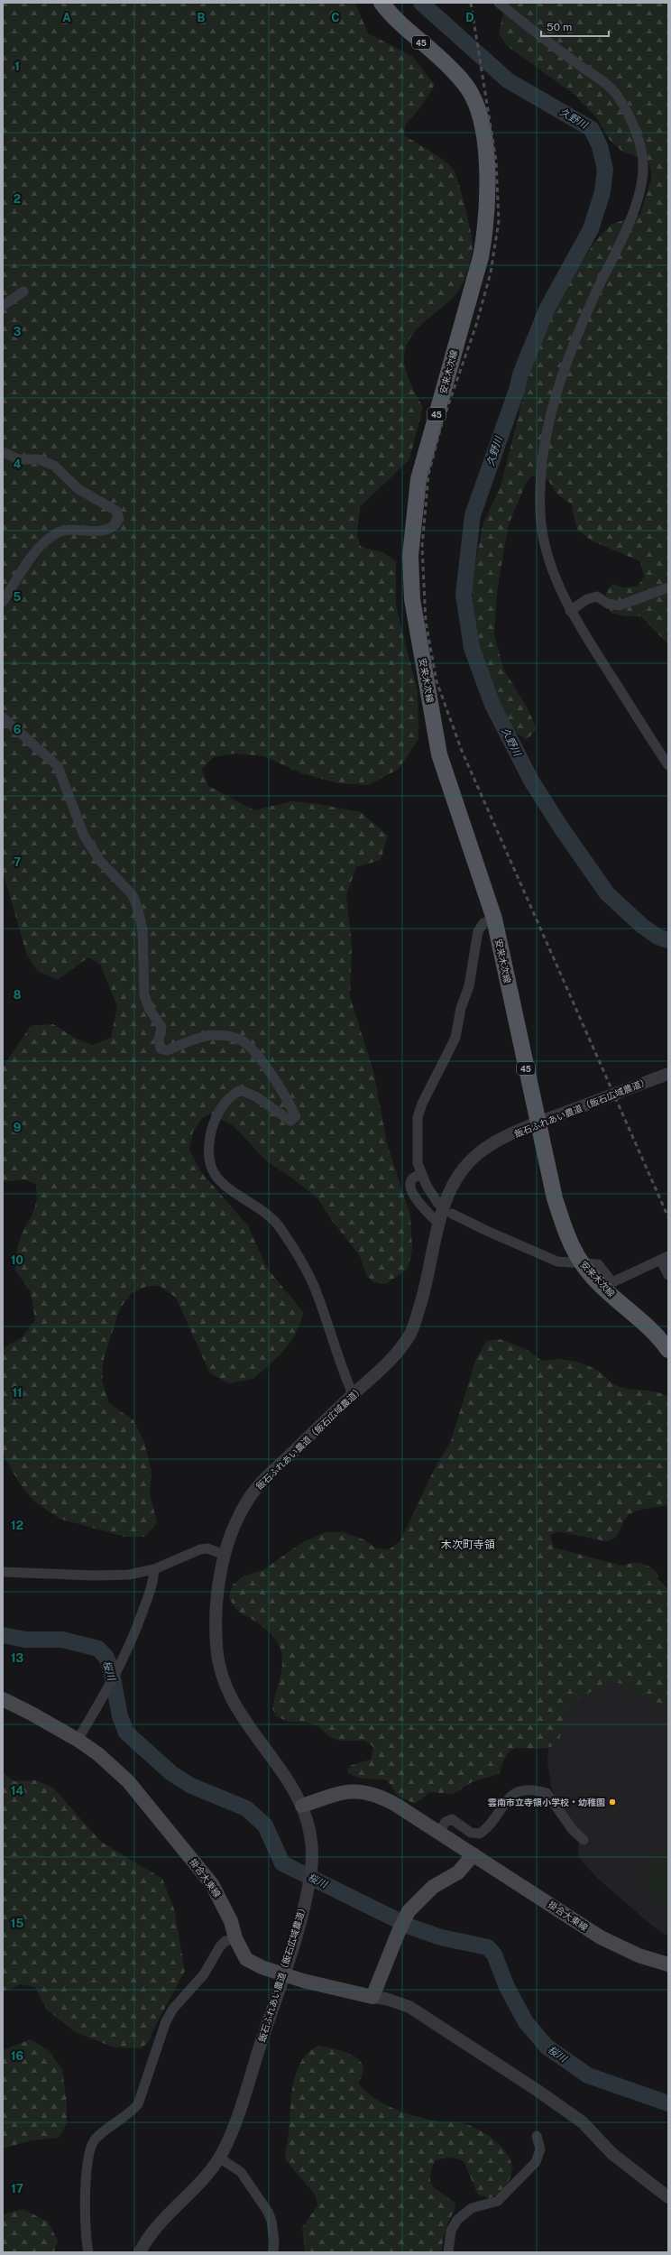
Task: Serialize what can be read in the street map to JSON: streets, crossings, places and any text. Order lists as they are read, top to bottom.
{
  "streets": {
    "main road": ["45", "安来木次線", "掛合大東線"],
    "street": ["飯石ふれあい農道（飯石広域農道）"]
  },
  "crossings": [
    ["安来木次線", "飯石ふれあい農道（飯石広域農道）"],
    ["飯石ふれあい農道（飯石広域農道）", "掛合大東線"]
  ],
  "districts": ["木次町寺領"],
  "water": ["久野川", "桜川"],
  "places": ["雲南市立寺領小学校・幼稚園"],
  "scale_bar": "50 m",
  "grid": {
    "columns": [
      "A",
      "B",
      "C",
      "D"
    ],
    "rows": [
      "1",
      "2",
      "3",
      "4",
      "5",
      "6",
      "7",
      "8",
      "9",
      "10",
      "11",
      "12",
      "13",
      "14",
      "15",
      "16",
      "17"
    ]
  }
}
